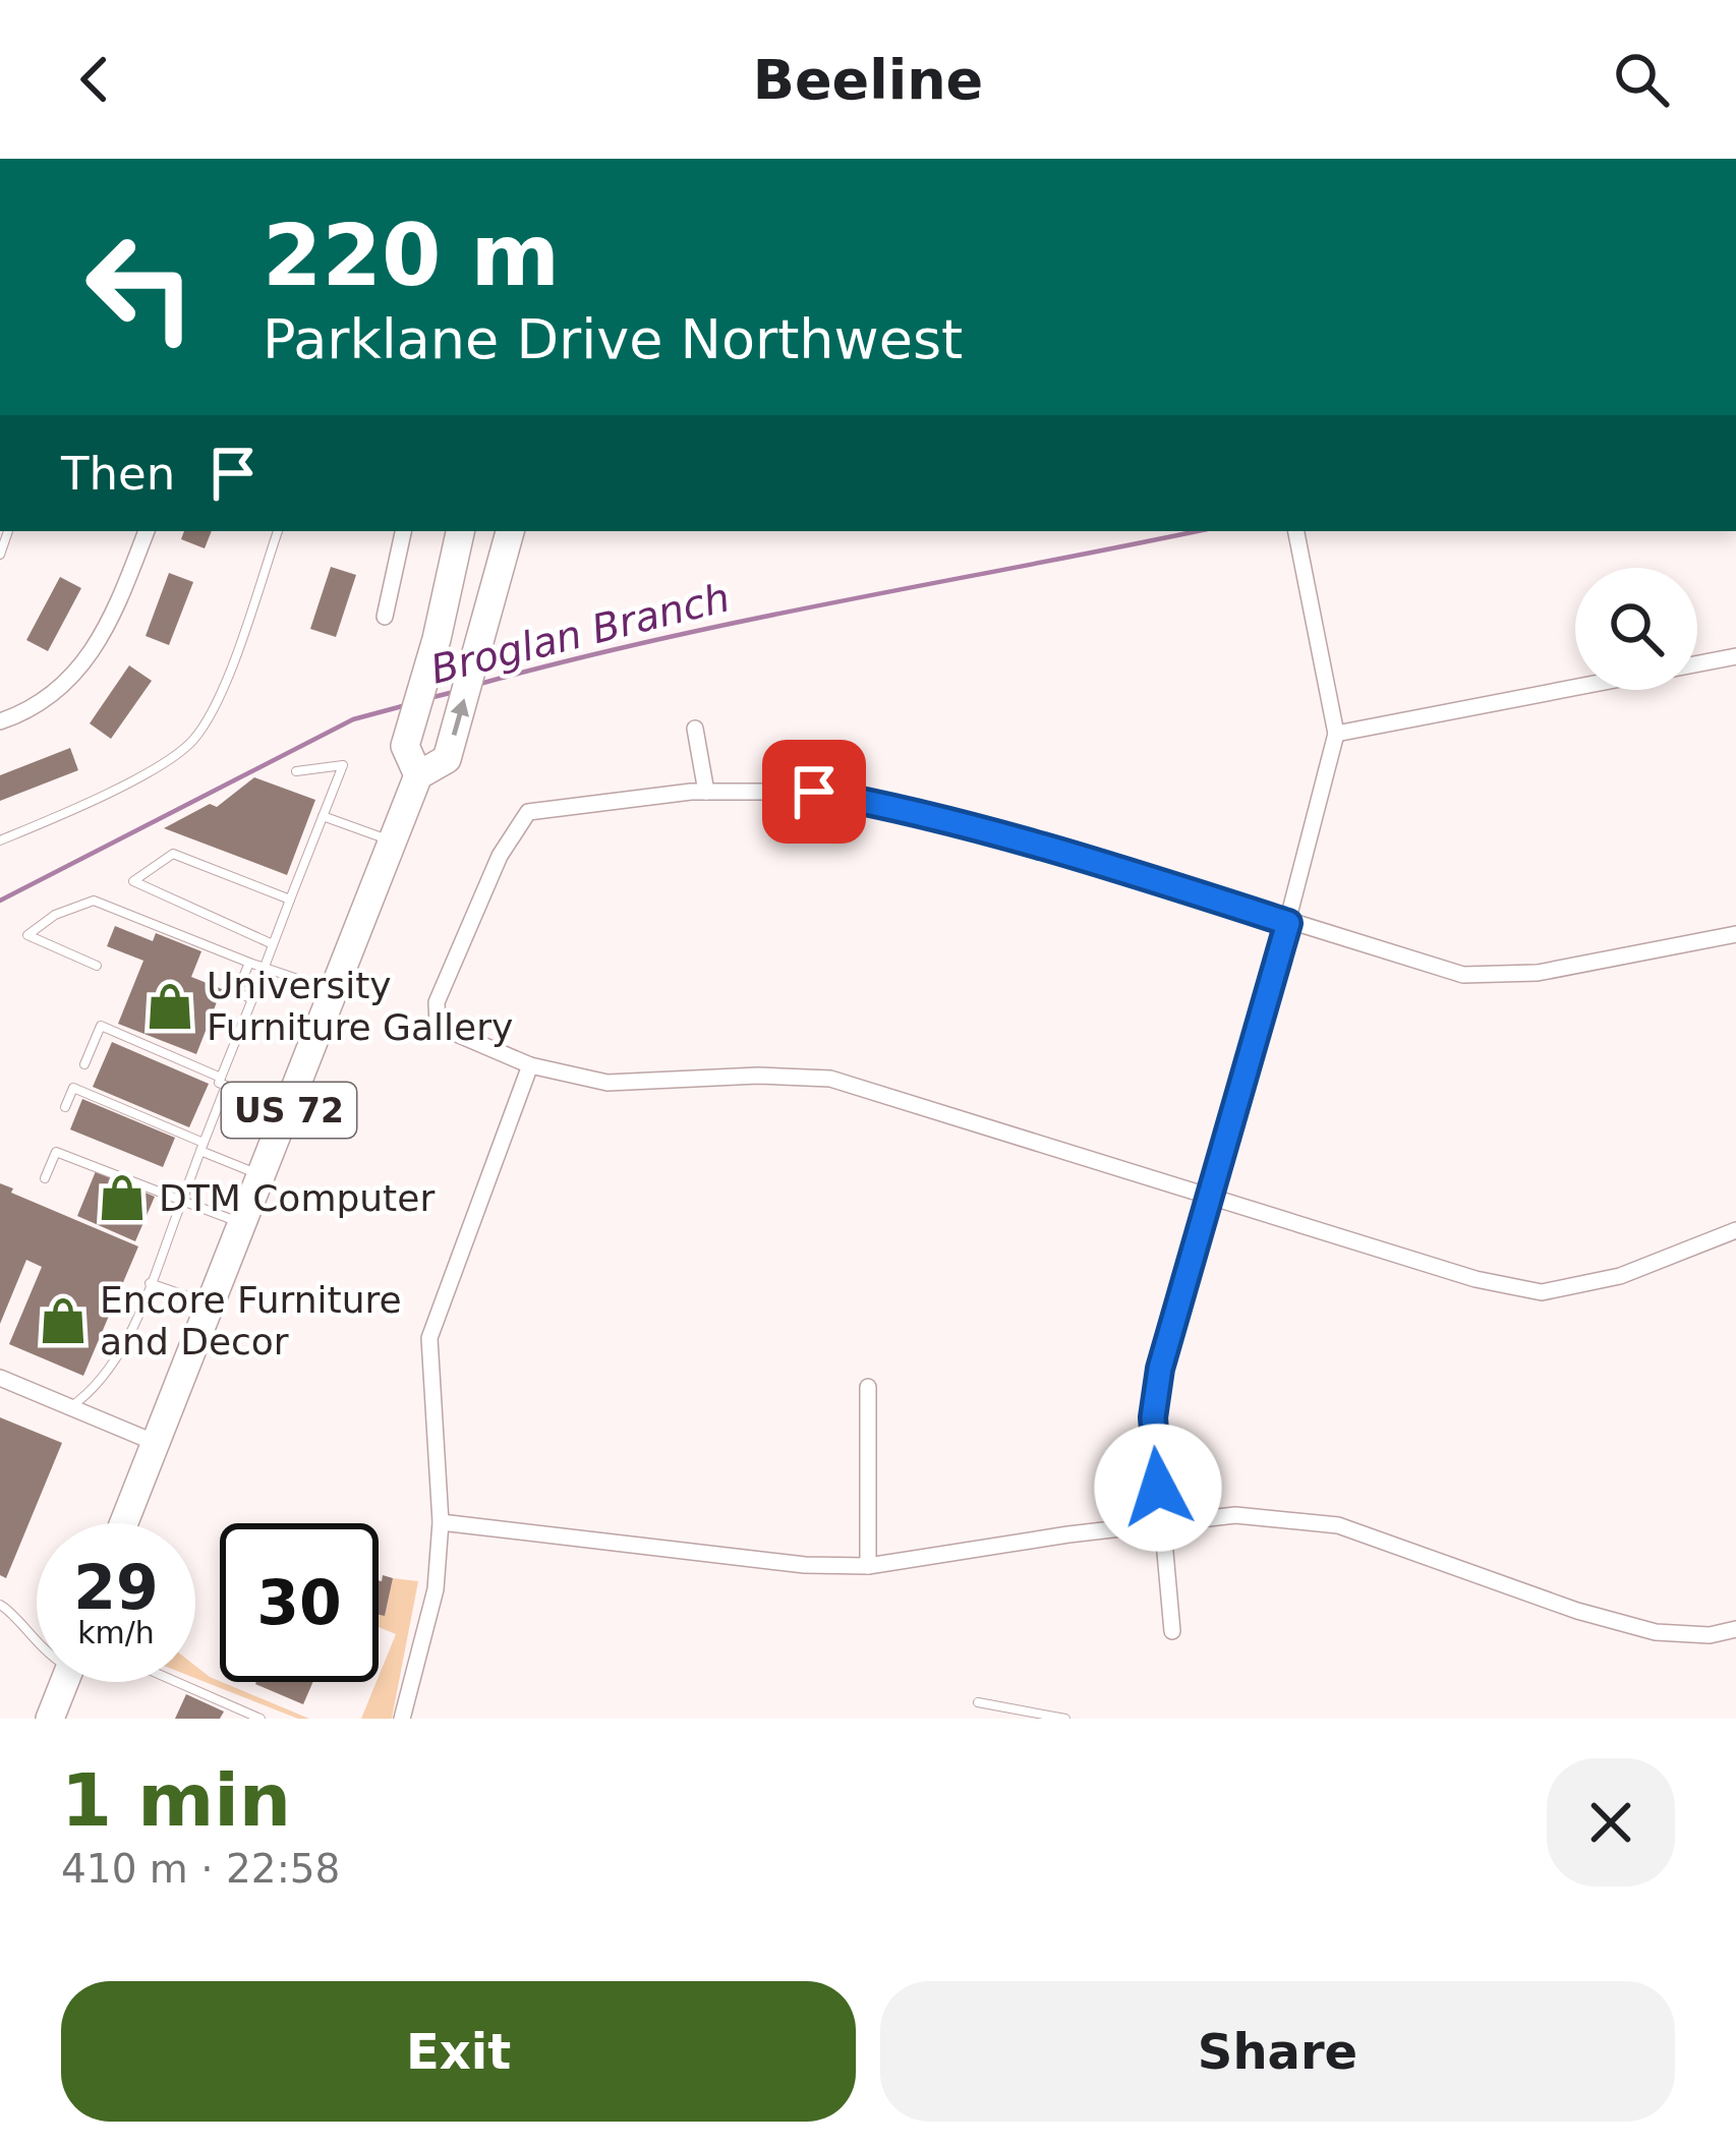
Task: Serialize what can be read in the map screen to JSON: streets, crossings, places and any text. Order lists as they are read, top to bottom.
{
  "streets": {
    "highway": ["US 72"]
  },
  "water": ["Broglan Branch"],
  "places": {
    "shop": ["University Furniture Gallery", "DTM Computer", "Encore Furniture and Decor"]
  },
  "page": {
    "header": "Beeline",
    "turn": ["220 m", "Parklane Drive Northwest"],
    "then": "Then",
    "speed": "29 km/h",
    "limit": "30",
    "heading": ["1 min", "410 m · 22:58"],
    "buttons": ["Exit", "Share"]
  }
}
